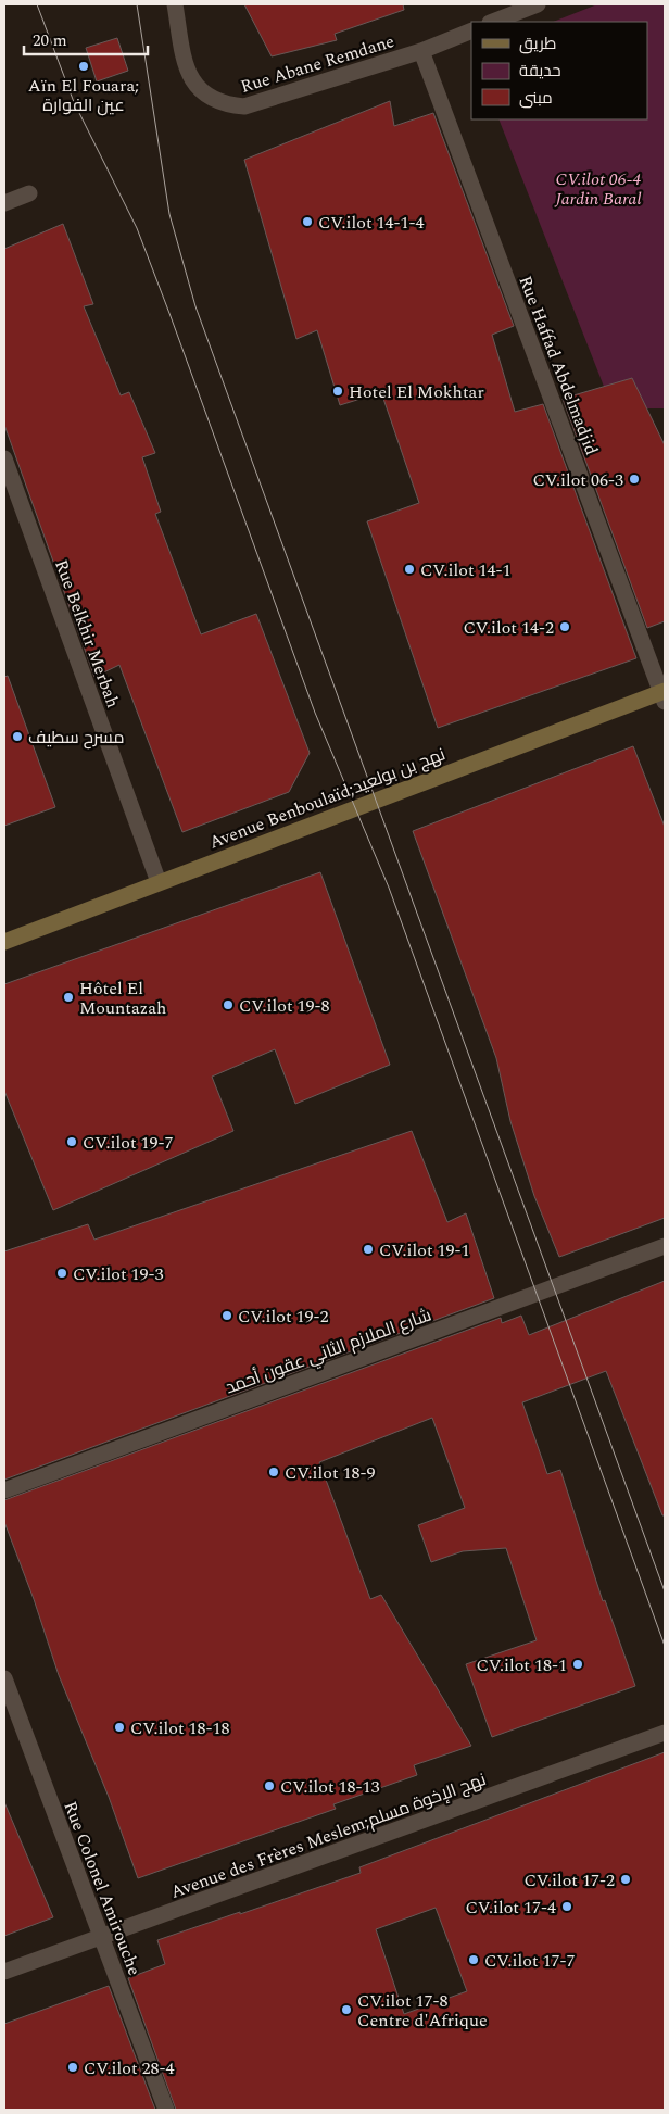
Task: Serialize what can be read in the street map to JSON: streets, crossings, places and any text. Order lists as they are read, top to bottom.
{
  "streets": {
    "street": [
      "Rue Abane Remdane",
      "Rue Haffad Abdelmadjid",
      "Rue Belkhir Merbah",
      "Avenue Benboulaïd;نهج بن بولعيد",
      "شارع الملازم الثاني عقون أحمد",
      "Avenue des Frères Meslem;نهج الإخوة مسلم",
      "Rue Colonel Amirouche"
    ]
  },
  "crossings": [
    ["Rue Abane Remdane", "Rue Haffad Abdelmadjid"],
    ["Rue Haffad Abdelmadjid", "Avenue Benboulaïd;نهج بن بولعيد"],
    ["Rue Belkhir Merbah", "Avenue Benboulaïd;نهج بن بولعيد"],
    ["Avenue des Frères Meslem;نهج الإخوة مسلم", "Rue Colonel Amirouche"]
  ],
  "parks": ["CV.ilot 06-4 Jardin Baral"],
  "places": [
    "Aïn El Fouara; عين الفوارة",
    "CV.ilot 14-1-4",
    "Hotel El Mokhtar",
    "CV.ilot 06-3",
    "CV.ilot 14-1",
    "CV.ilot 14-2",
    "مسرح سطيف",
    "Hôtel El Mountazah",
    "CV.ilot 19-8",
    "CV.ilot 19-7",
    "CV.ilot 19-1",
    "CV.ilot 19-3",
    "CV.ilot 19-2",
    "CV.ilot 18-9",
    "CV.ilot 18-1",
    "CV.ilot 18-18",
    "CV.ilot 18-13",
    "CV.ilot 17-2",
    "CV.ilot 17-4",
    "CV.ilot 17-7",
    "CV.ilot 17-8 Centre d'Afrique",
    "CV.ilot 28-4"
  ],
  "legend": ["طريق", "حديقة", "مبنى"],
  "scale_bar": "20 m"
}
